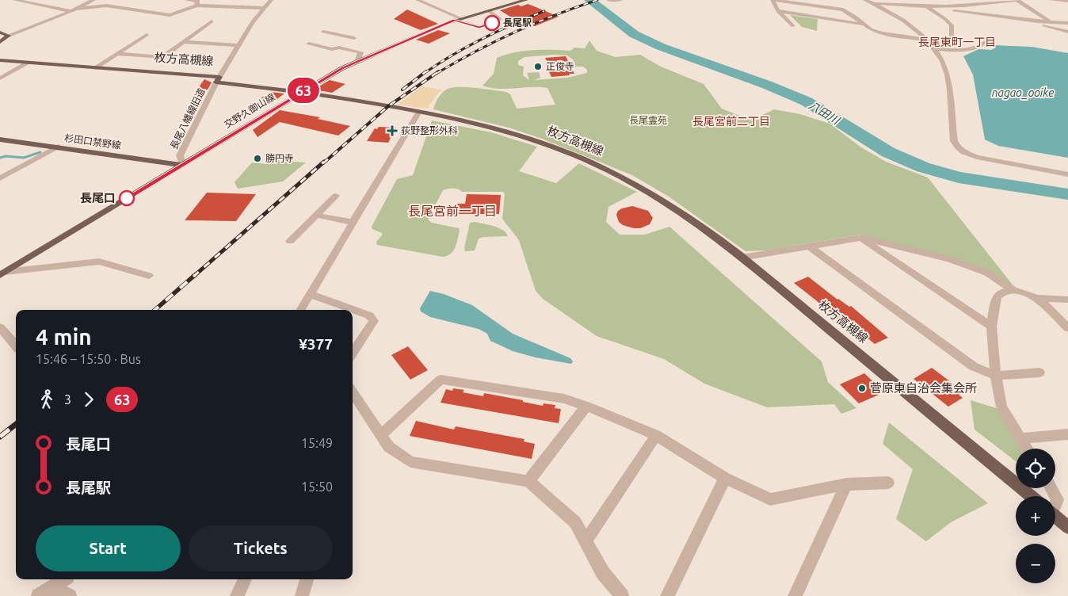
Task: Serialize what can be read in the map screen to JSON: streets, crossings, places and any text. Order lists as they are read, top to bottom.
{
  "streets": {
    "main road": ["枚方高槻線", "交野久御山線", "杉田口禁野線"],
    "street": ["長尾八幡線旧道"]
  },
  "crossings": [
    ["枚方高槻線", "交野久御山線"],
    ["枚方高槻線", "長尾八幡線旧道"],
    ["交野久御山線", "長尾八幡線旧道"],
    ["交野久御山線", "杉田口禁野線"],
    ["長尾八幡線旧道", "杉田口禁野線"]
  ],
  "districts": ["長尾東町一丁目", "長尾宮前二丁目", "長尾宮前一丁目"],
  "water": ["nagao_ooike", "八田川"],
  "parks": ["長尾霊苑"],
  "places": {
    "other": [
      "長尾駅",
      "正俊寺",
      "勝円寺",
      "長尾口",
      "菅原東自治会集会所"
    ],
    "health": ["荻野整形外科"]
  },
  "lines": ["bus line 63"],
  "page": {
    "on_map": "63",
    "heading": ["4 min", "15:46 – 15:50 · Bus", "¥377"],
    "legs": ["3", "63"],
    "list": [
      {
        "name": "長尾口",
        "value": "15:49"
      },
      {
        "name": "長尾駅",
        "value": "15:50"
      }
    ],
    "map_buttons": ["+", "−"],
    "buttons": ["Start", "Tickets"]
  }
}
